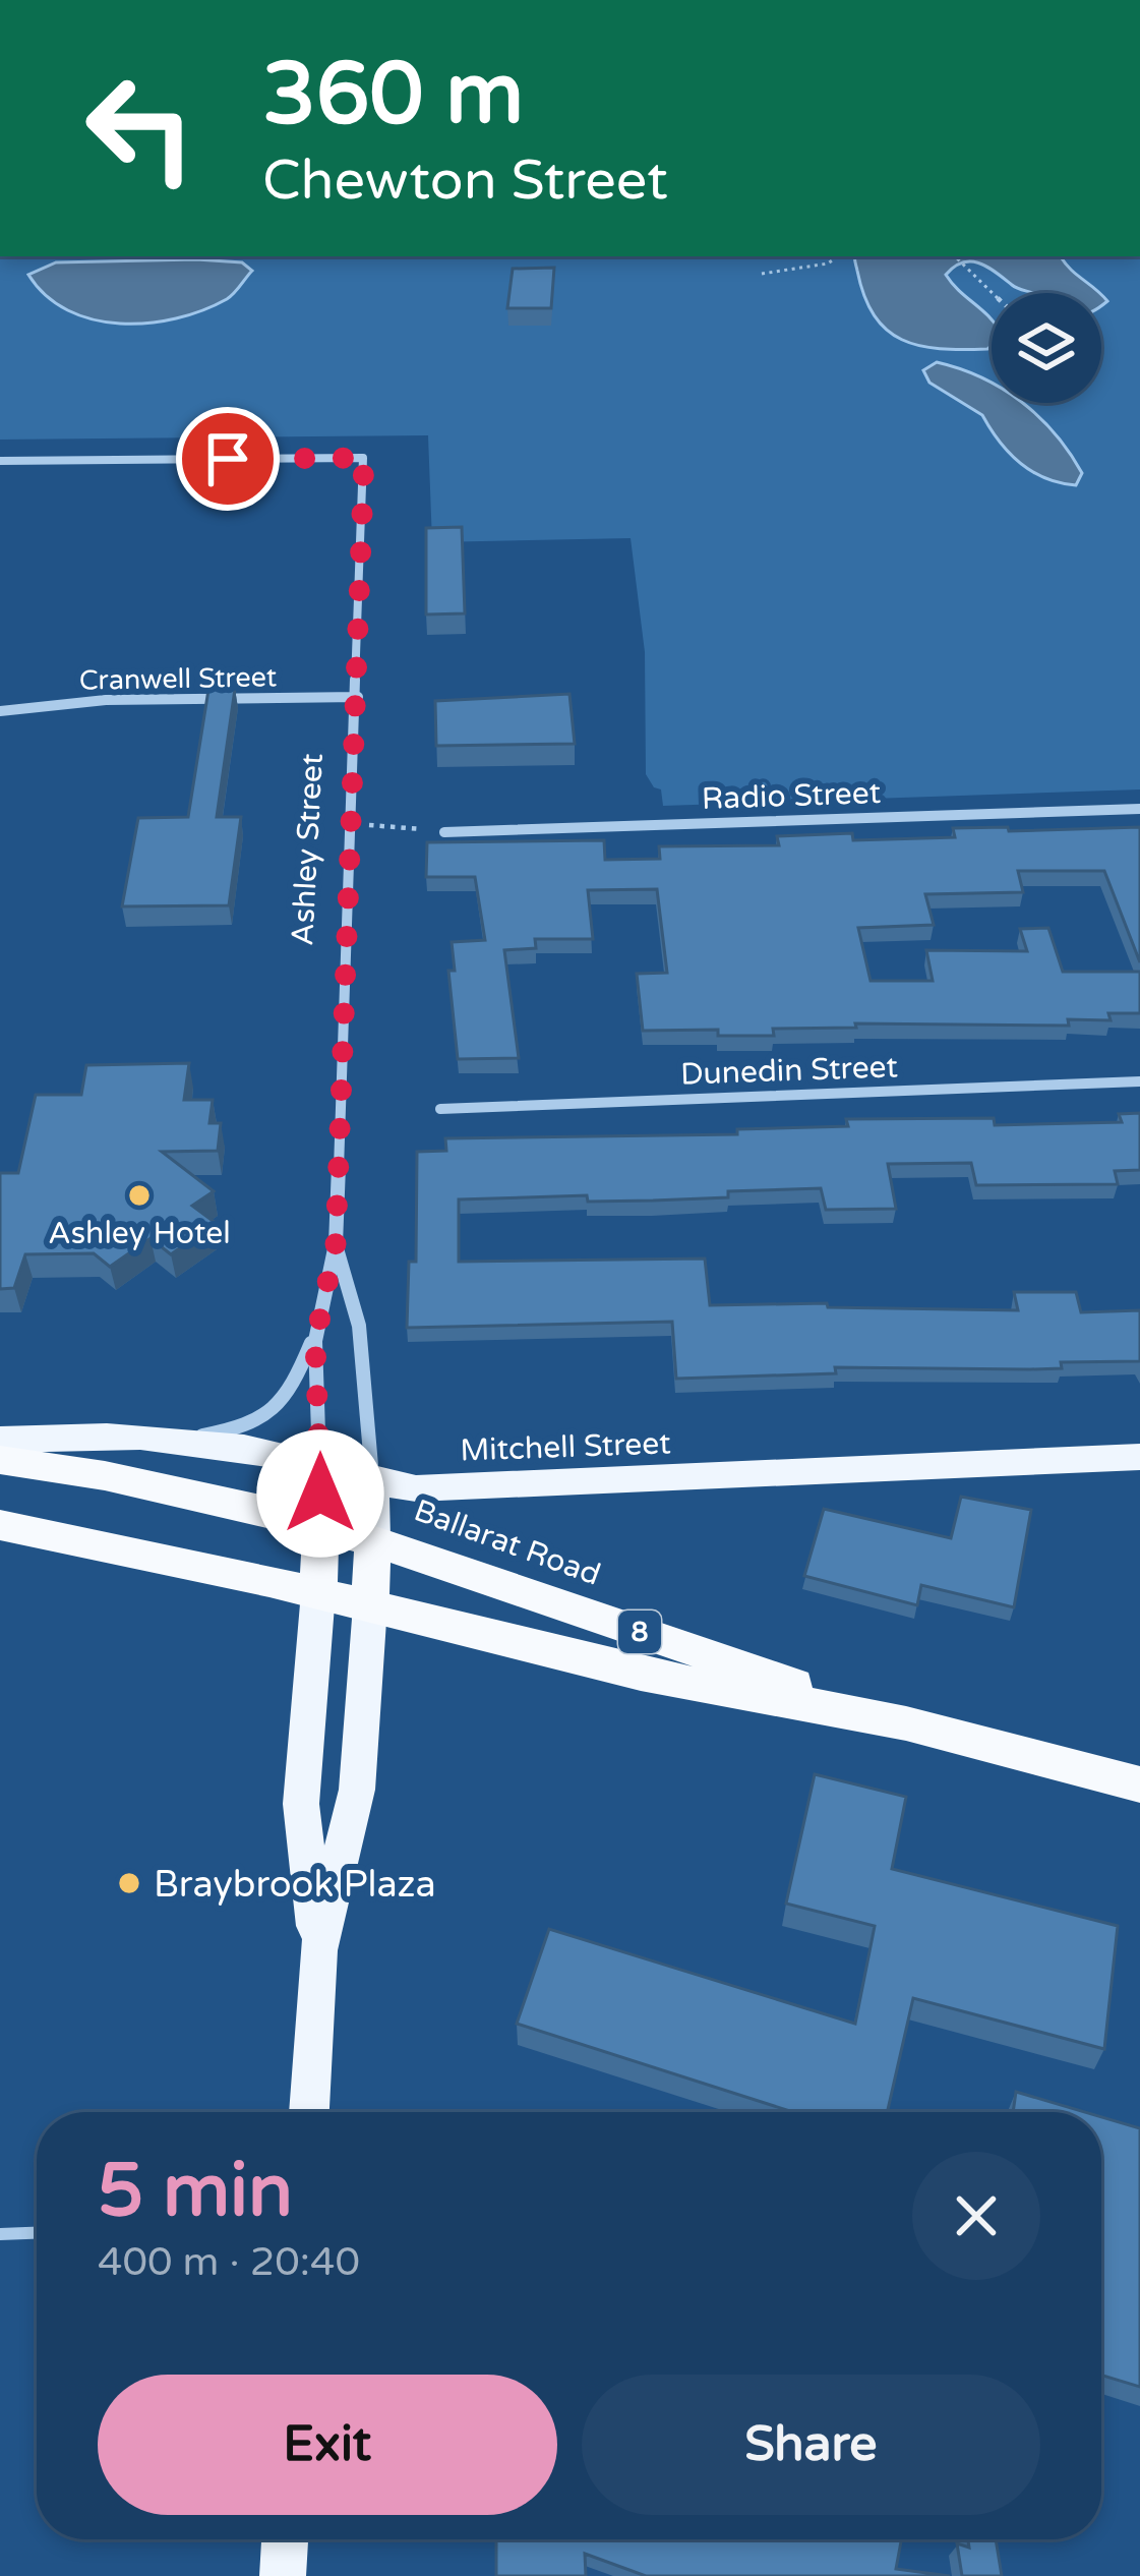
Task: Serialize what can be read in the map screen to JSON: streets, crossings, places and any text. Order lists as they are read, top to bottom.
{
  "streets": {
    "highway": ["Ashley Street", "Ballarat Road", "8"],
    "main road": ["Mitchell Street"],
    "street": ["Cranwell Street", "Radio Street", "Dunedin Street"]
  },
  "crossings": [
    ["Cranwell Street", "Ashley Street"],
    ["Ashley Street", "Mitchell Street"],
    ["Ashley Street", "Ballarat Road"]
  ],
  "places": ["Ashley Hotel", "Braybrook Plaza"],
  "page": {
    "turn": ["360 m", "Chewton Street"],
    "heading": ["5 min", "400 m · 20:40"],
    "buttons": ["Exit", "Share"]
  }
}
